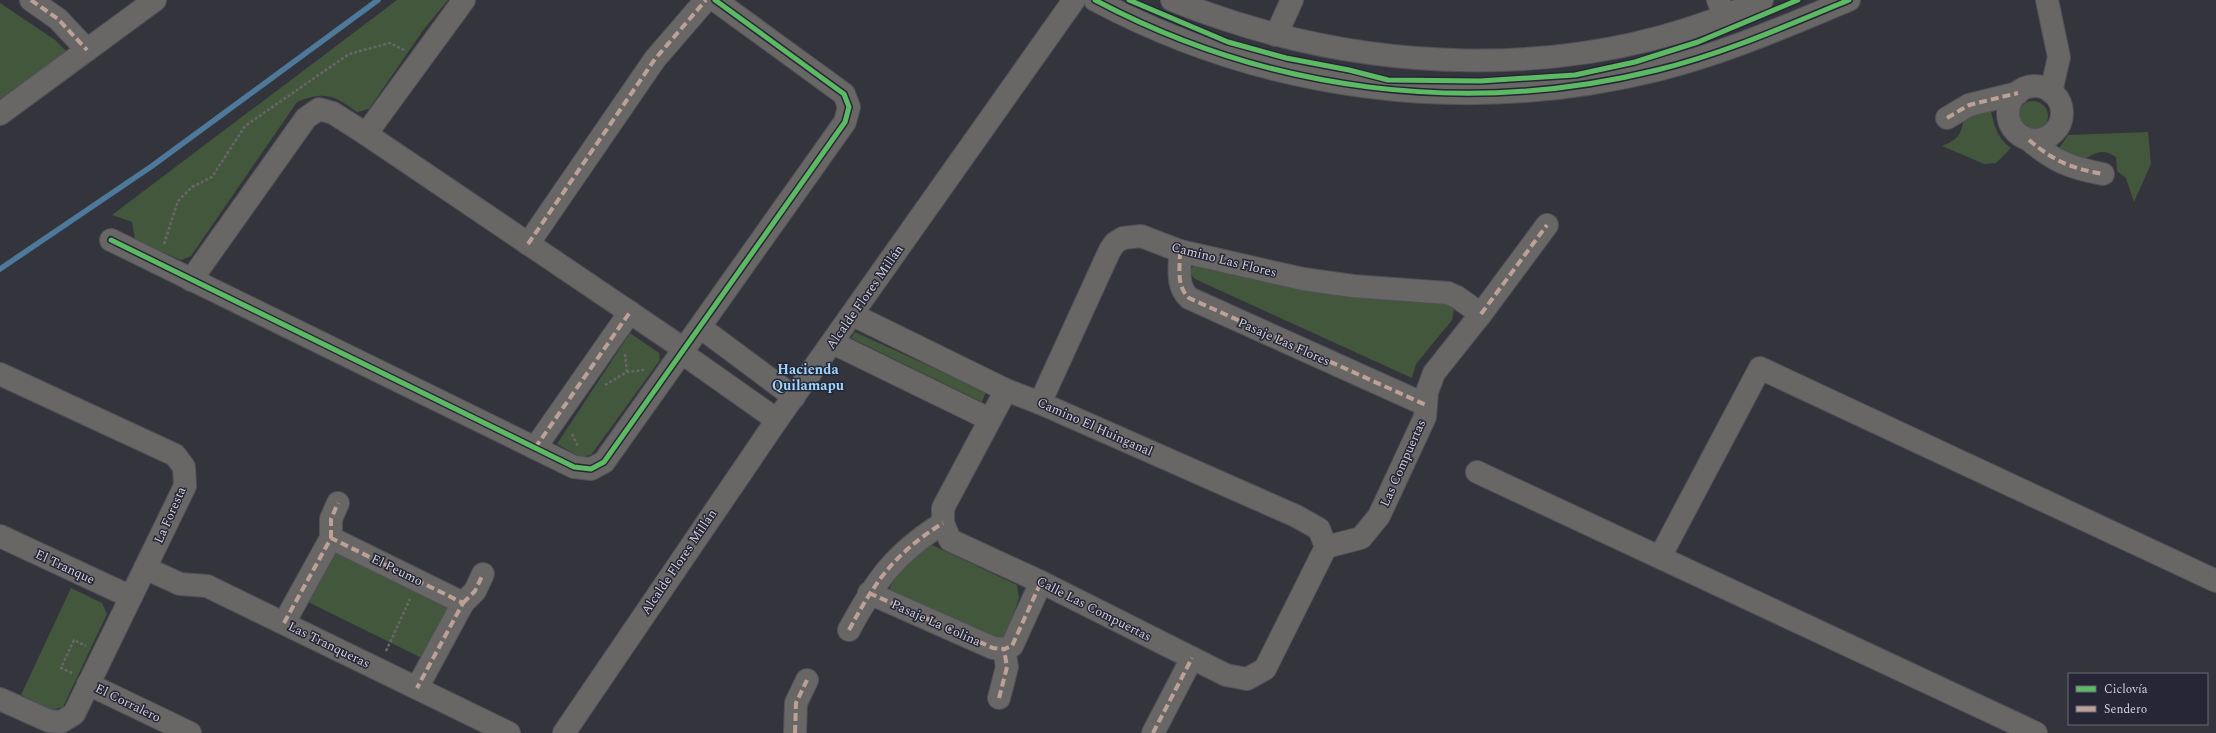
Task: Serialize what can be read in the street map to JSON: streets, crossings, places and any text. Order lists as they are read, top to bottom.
{
  "streets": {
    "street": [
      "Camino Las Flores",
      "Alcalde Flores Millán",
      "Pasaje Las Flores",
      "Camino El Huinganal",
      "Las Compuertas",
      "La Foresta",
      "El Tranque",
      "El Peumo",
      "Calle Las Compuertas",
      "Pasaje La Colina",
      "Las Tranqueras",
      "El Corralero"
    ]
  },
  "crossings": [
    ["Camino Las Flores", "Pasaje Las Flores"],
    ["Camino Las Flores", "Camino El Huinganal"],
    ["Camino Las Flores", "Las Compuertas"],
    ["Alcalde Flores Millán", "Camino El Huinganal"],
    ["Pasaje Las Flores", "Las Compuertas"],
    ["Camino El Huinganal", "Las Compuertas"],
    ["Camino El Huinganal", "Calle Las Compuertas"],
    ["Las Compuertas", "Calle Las Compuertas"],
    ["La Foresta", "El Tranque"],
    ["La Foresta", "Las Tranqueras"],
    ["La Foresta", "El Corralero"]
  ],
  "districts": ["Hacienda Quilamapu"],
  "legend": ["Ciclovía", "Sendero"]
}
